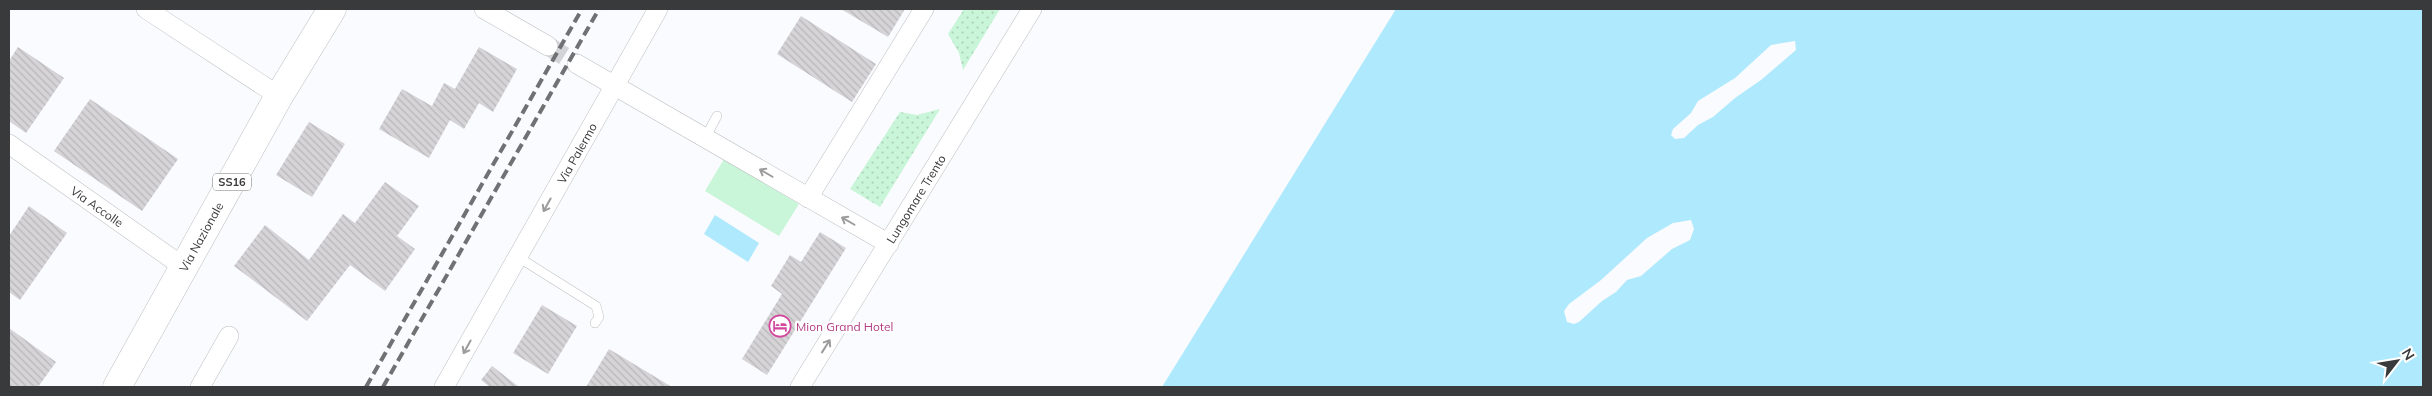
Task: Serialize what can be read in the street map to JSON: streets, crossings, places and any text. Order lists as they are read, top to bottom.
{
  "streets": {
    "main road": ["SS16", "Via Nazionale"],
    "street": ["Via Palermo", "Lungomare Trento", "Via Accolle"]
  },
  "crossings": [
    ["Via Accolle", "Via Nazionale"]
  ],
  "one_way": ["Via Palermo", "Lungomare Trento"],
  "places": {
    "hotel": ["Mion Grand Hotel"]
  },
  "north": "top right"
}
